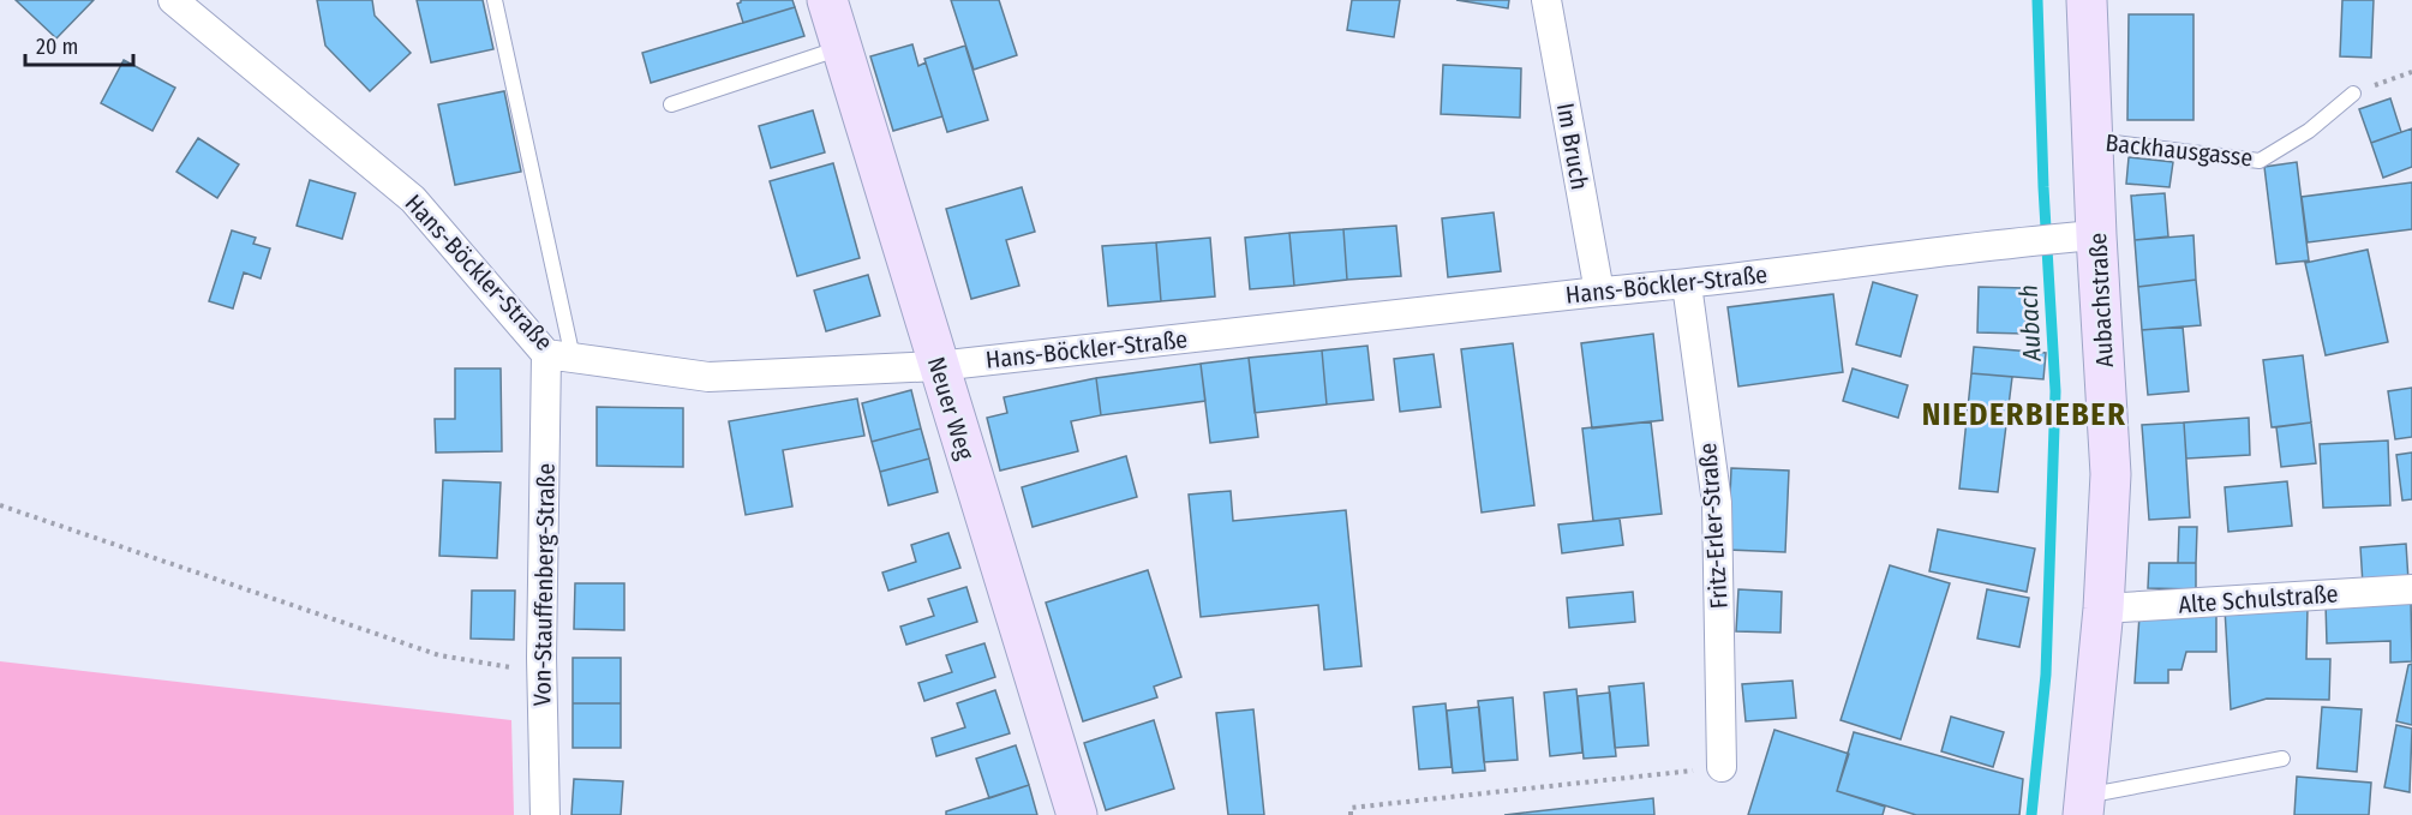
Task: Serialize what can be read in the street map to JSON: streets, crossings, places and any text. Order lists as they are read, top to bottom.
{
  "streets": {
    "street": [
      "Im Bruch",
      "Hans-Böckler-Straße",
      "Aubachstraße",
      "Neuer Weg",
      "Fritz-Erler-Straße",
      "Von-Stauffenberg-Straße",
      "Alte Schulstraße"
    ],
    "lane": ["Backhausgasse"]
  },
  "crossings": [
    ["Im Bruch", "Hans-Böckler-Straße"],
    ["Backhausgasse", "Aubachstraße"],
    ["Hans-Böckler-Straße", "Aubachstraße"],
    ["Hans-Böckler-Straße", "Neuer Weg"],
    ["Hans-Böckler-Straße", "Fritz-Erler-Straße"],
    ["Hans-Böckler-Straße", "Von-Stauffenberg-Straße"],
    ["Aubachstraße", "Alte Schulstraße"]
  ],
  "districts": ["NIEDERBIEBER"],
  "water": ["Aubach"],
  "scale_bar": "20 m"
}
